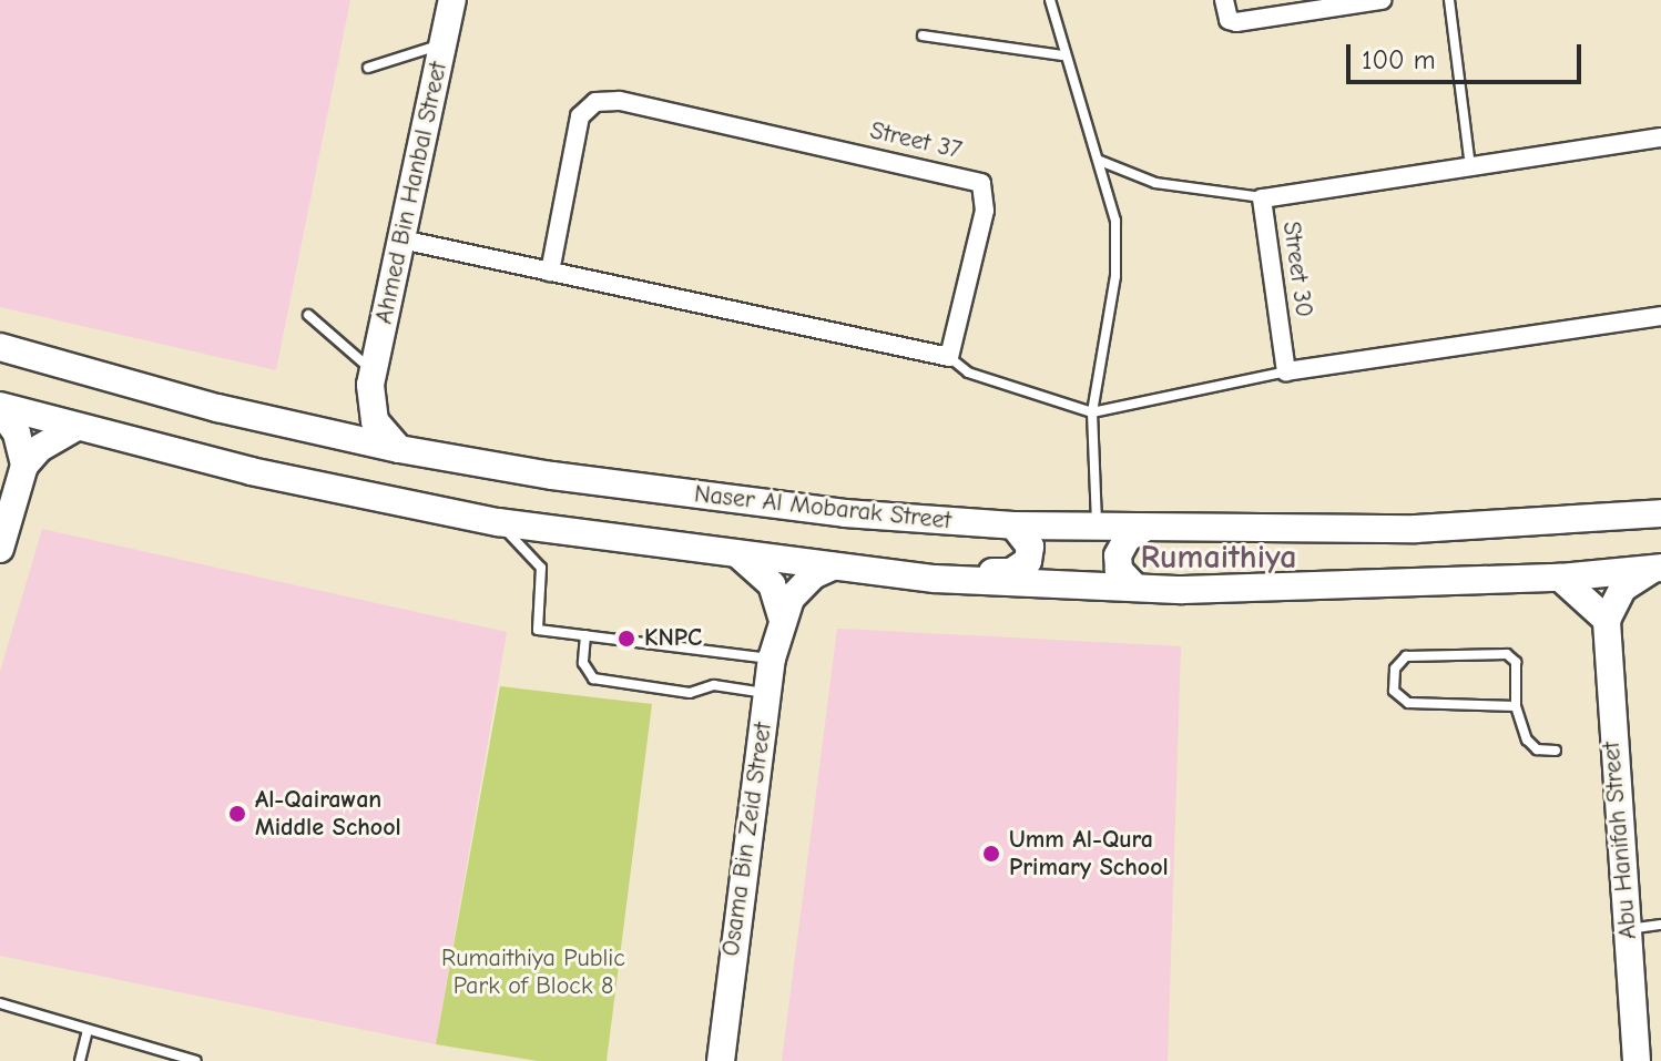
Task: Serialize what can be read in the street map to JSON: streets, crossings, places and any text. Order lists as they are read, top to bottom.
{
  "streets": {
    "street": [
      "Street 37",
      "Ahmed Bin Hanbal Street",
      "Street 30",
      "Naser Al Mobarak Street",
      "Osama Bin Zeid Street",
      "Abu Hanifah Street"
    ]
  },
  "crossings": [
    ["Ahmed Bin Hanbal Street", "Naser Al Mobarak Street"]
  ],
  "districts": ["Rumaithiya"],
  "parks": ["Rumaithiya Public Park of Block 8"],
  "places": ["KNPC", "Al-Qairawan Middle School", "Umm Al-Qura Primary School"],
  "scale_bar": "100 m"
}
